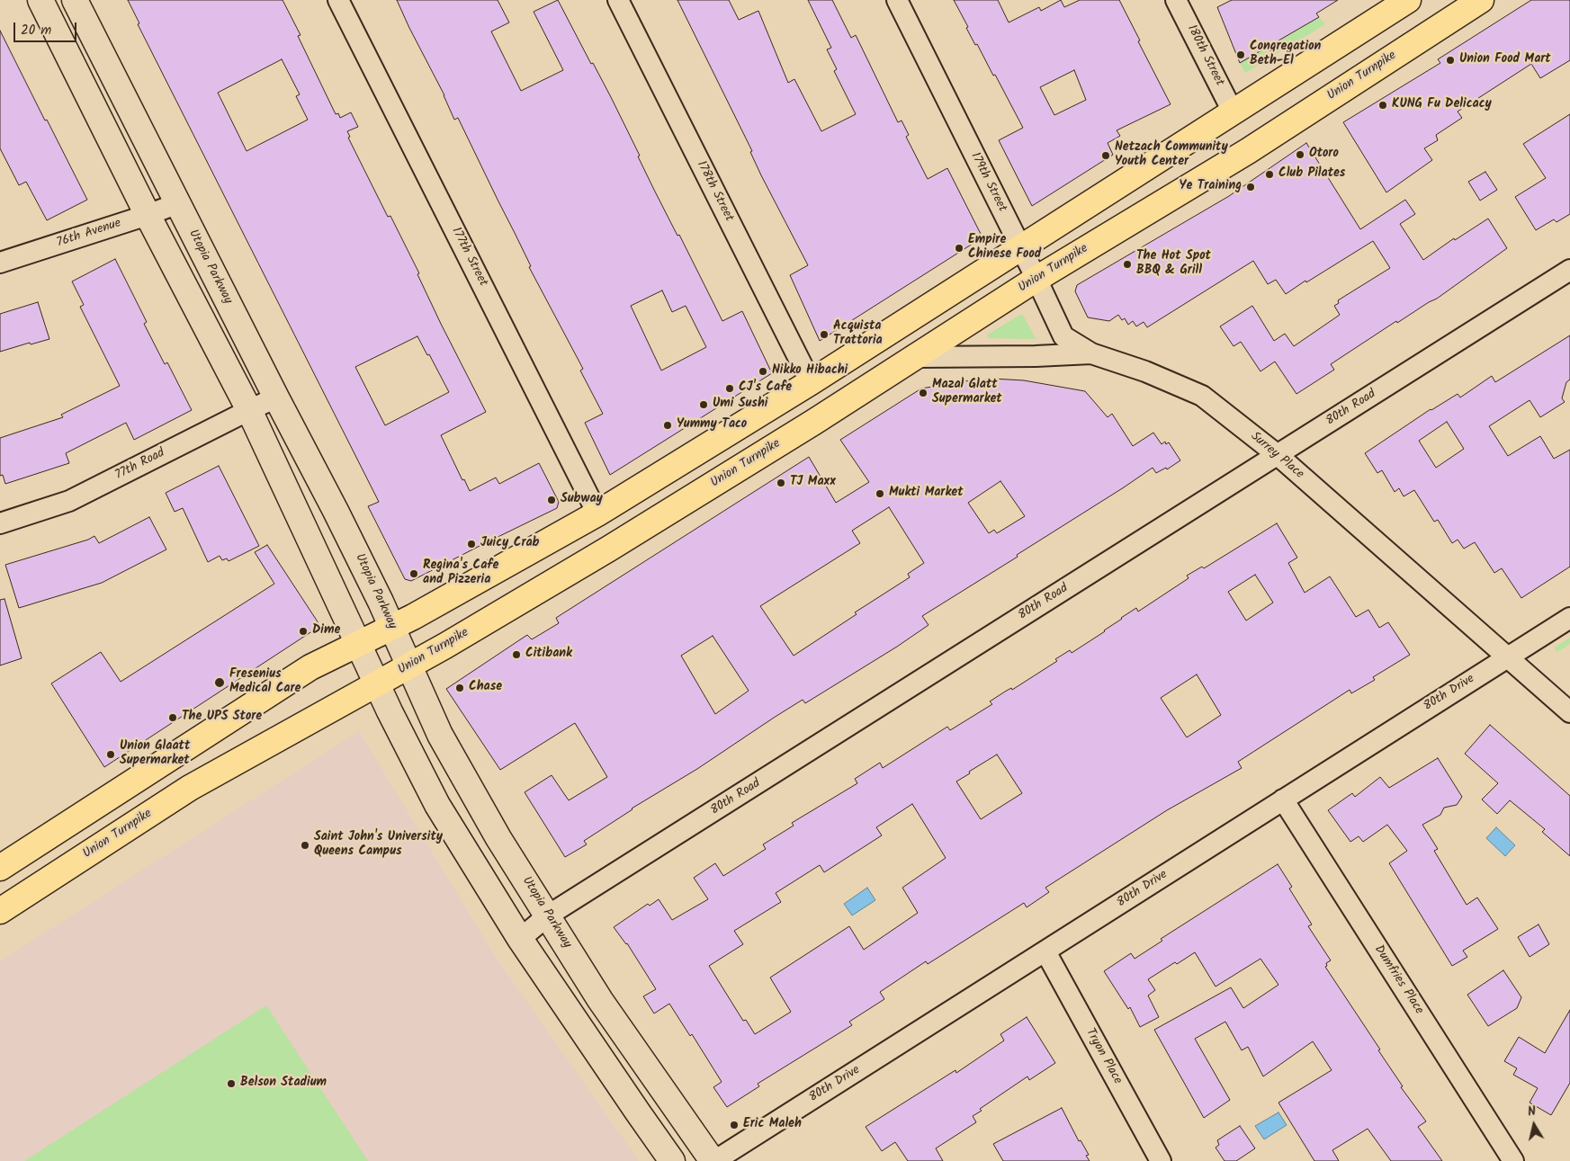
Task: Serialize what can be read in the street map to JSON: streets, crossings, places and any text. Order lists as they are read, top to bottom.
{
  "streets": {
    "main road": ["Union Turnpike", "Utopia Parkway"],
    "street": [
      "180th Street",
      "179th Street",
      "178th Street",
      "76th Avenue",
      "177th Street",
      "80th Road",
      "Surrey Place",
      "77th Road",
      "80th Drive",
      "Dumfries Place",
      "Tryon Place"
    ]
  },
  "crossings": [
    ["Union Turnpike", "179th Street"],
    ["Union Turnpike", "Utopia Parkway"],
    ["Union Turnpike", "Surrey Place"],
    ["179th Street", "Surrey Place"],
    ["76th Avenue", "Utopia Parkway"],
    ["Utopia Parkway", "80th Road"],
    ["Utopia Parkway", "77th Road"],
    ["Utopia Parkway", "80th Drive"],
    ["80th Road", "Surrey Place"],
    ["Surrey Place", "80th Drive"],
    ["80th Drive", "Dumfries Place"],
    ["80th Drive", "Tryon Place"]
  ],
  "places": [
    "Congregation Beth-El",
    "Union Food Mart",
    "KUNG Fu Delicacy",
    "Otoro",
    "Netzach Community Youth Center",
    "Club Pilates",
    "Ye Training",
    "Empire Chinese Food",
    "The Hot Spot BBQ & Grill",
    "Acquista Trattoria",
    "Nikko Hibachi",
    "CJ's Cafe",
    "Mazal Glatt Supermarket",
    "Umi Sushi",
    "Yummy Taco",
    "TJ Maxx",
    "Mukti Market",
    "Subway",
    "Juicy Crab",
    "Regina's Cafe and Pizzeria",
    "Dime",
    "Citibank",
    "Fresenius Medical Care",
    "Chase",
    "The UPS Store",
    "Union Glaatt Supermarket",
    "Saint John's University Queens Campus",
    "Belson Stadium",
    "Eric Maleh"
  ],
  "scale_bar": "20 m",
  "north": "top"
}
